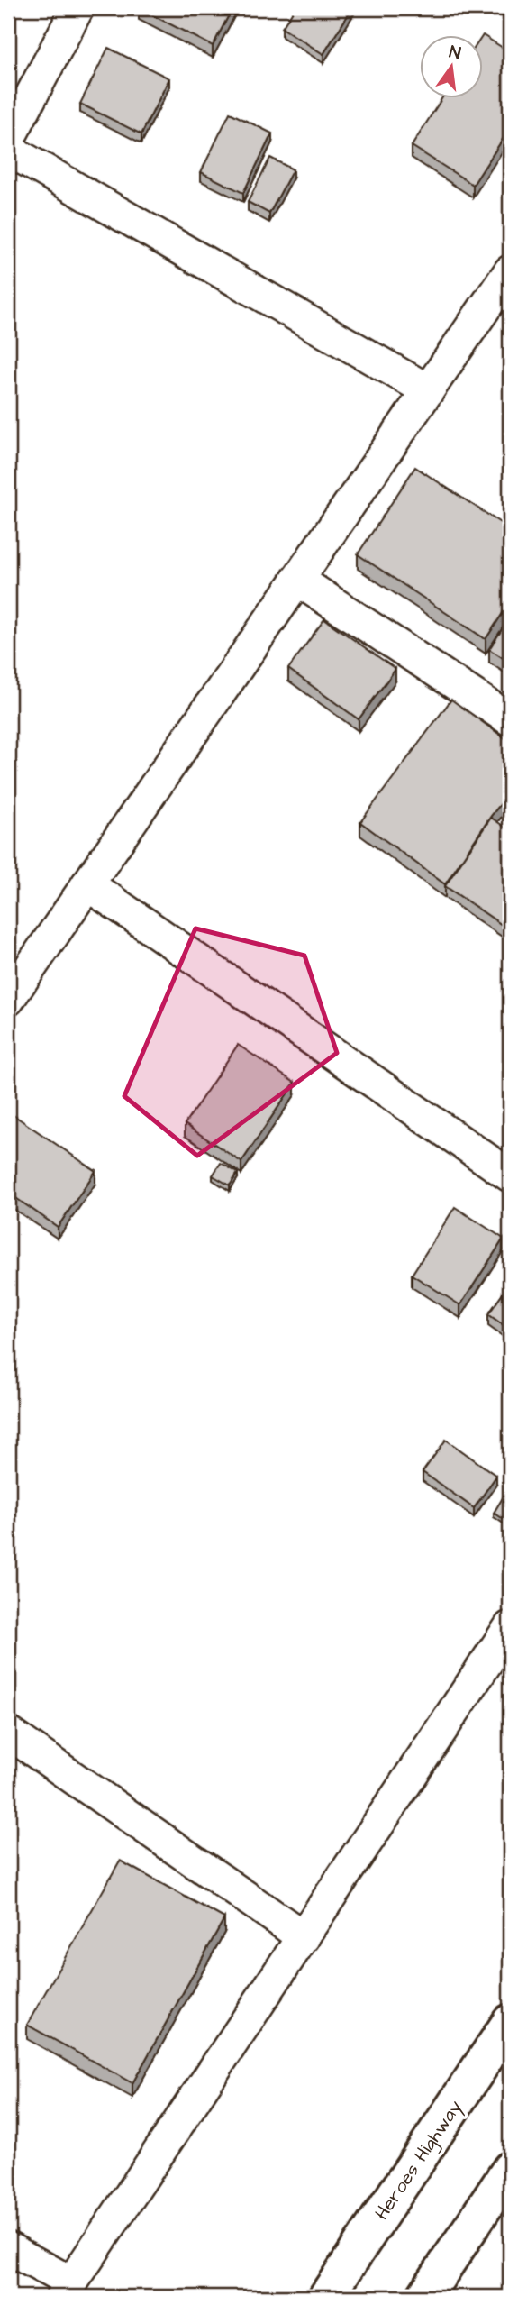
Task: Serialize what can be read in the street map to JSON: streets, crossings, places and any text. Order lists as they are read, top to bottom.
{
  "streets": {
    "main road": ["Heroes Highway"]
  },
  "north": "top"
}
